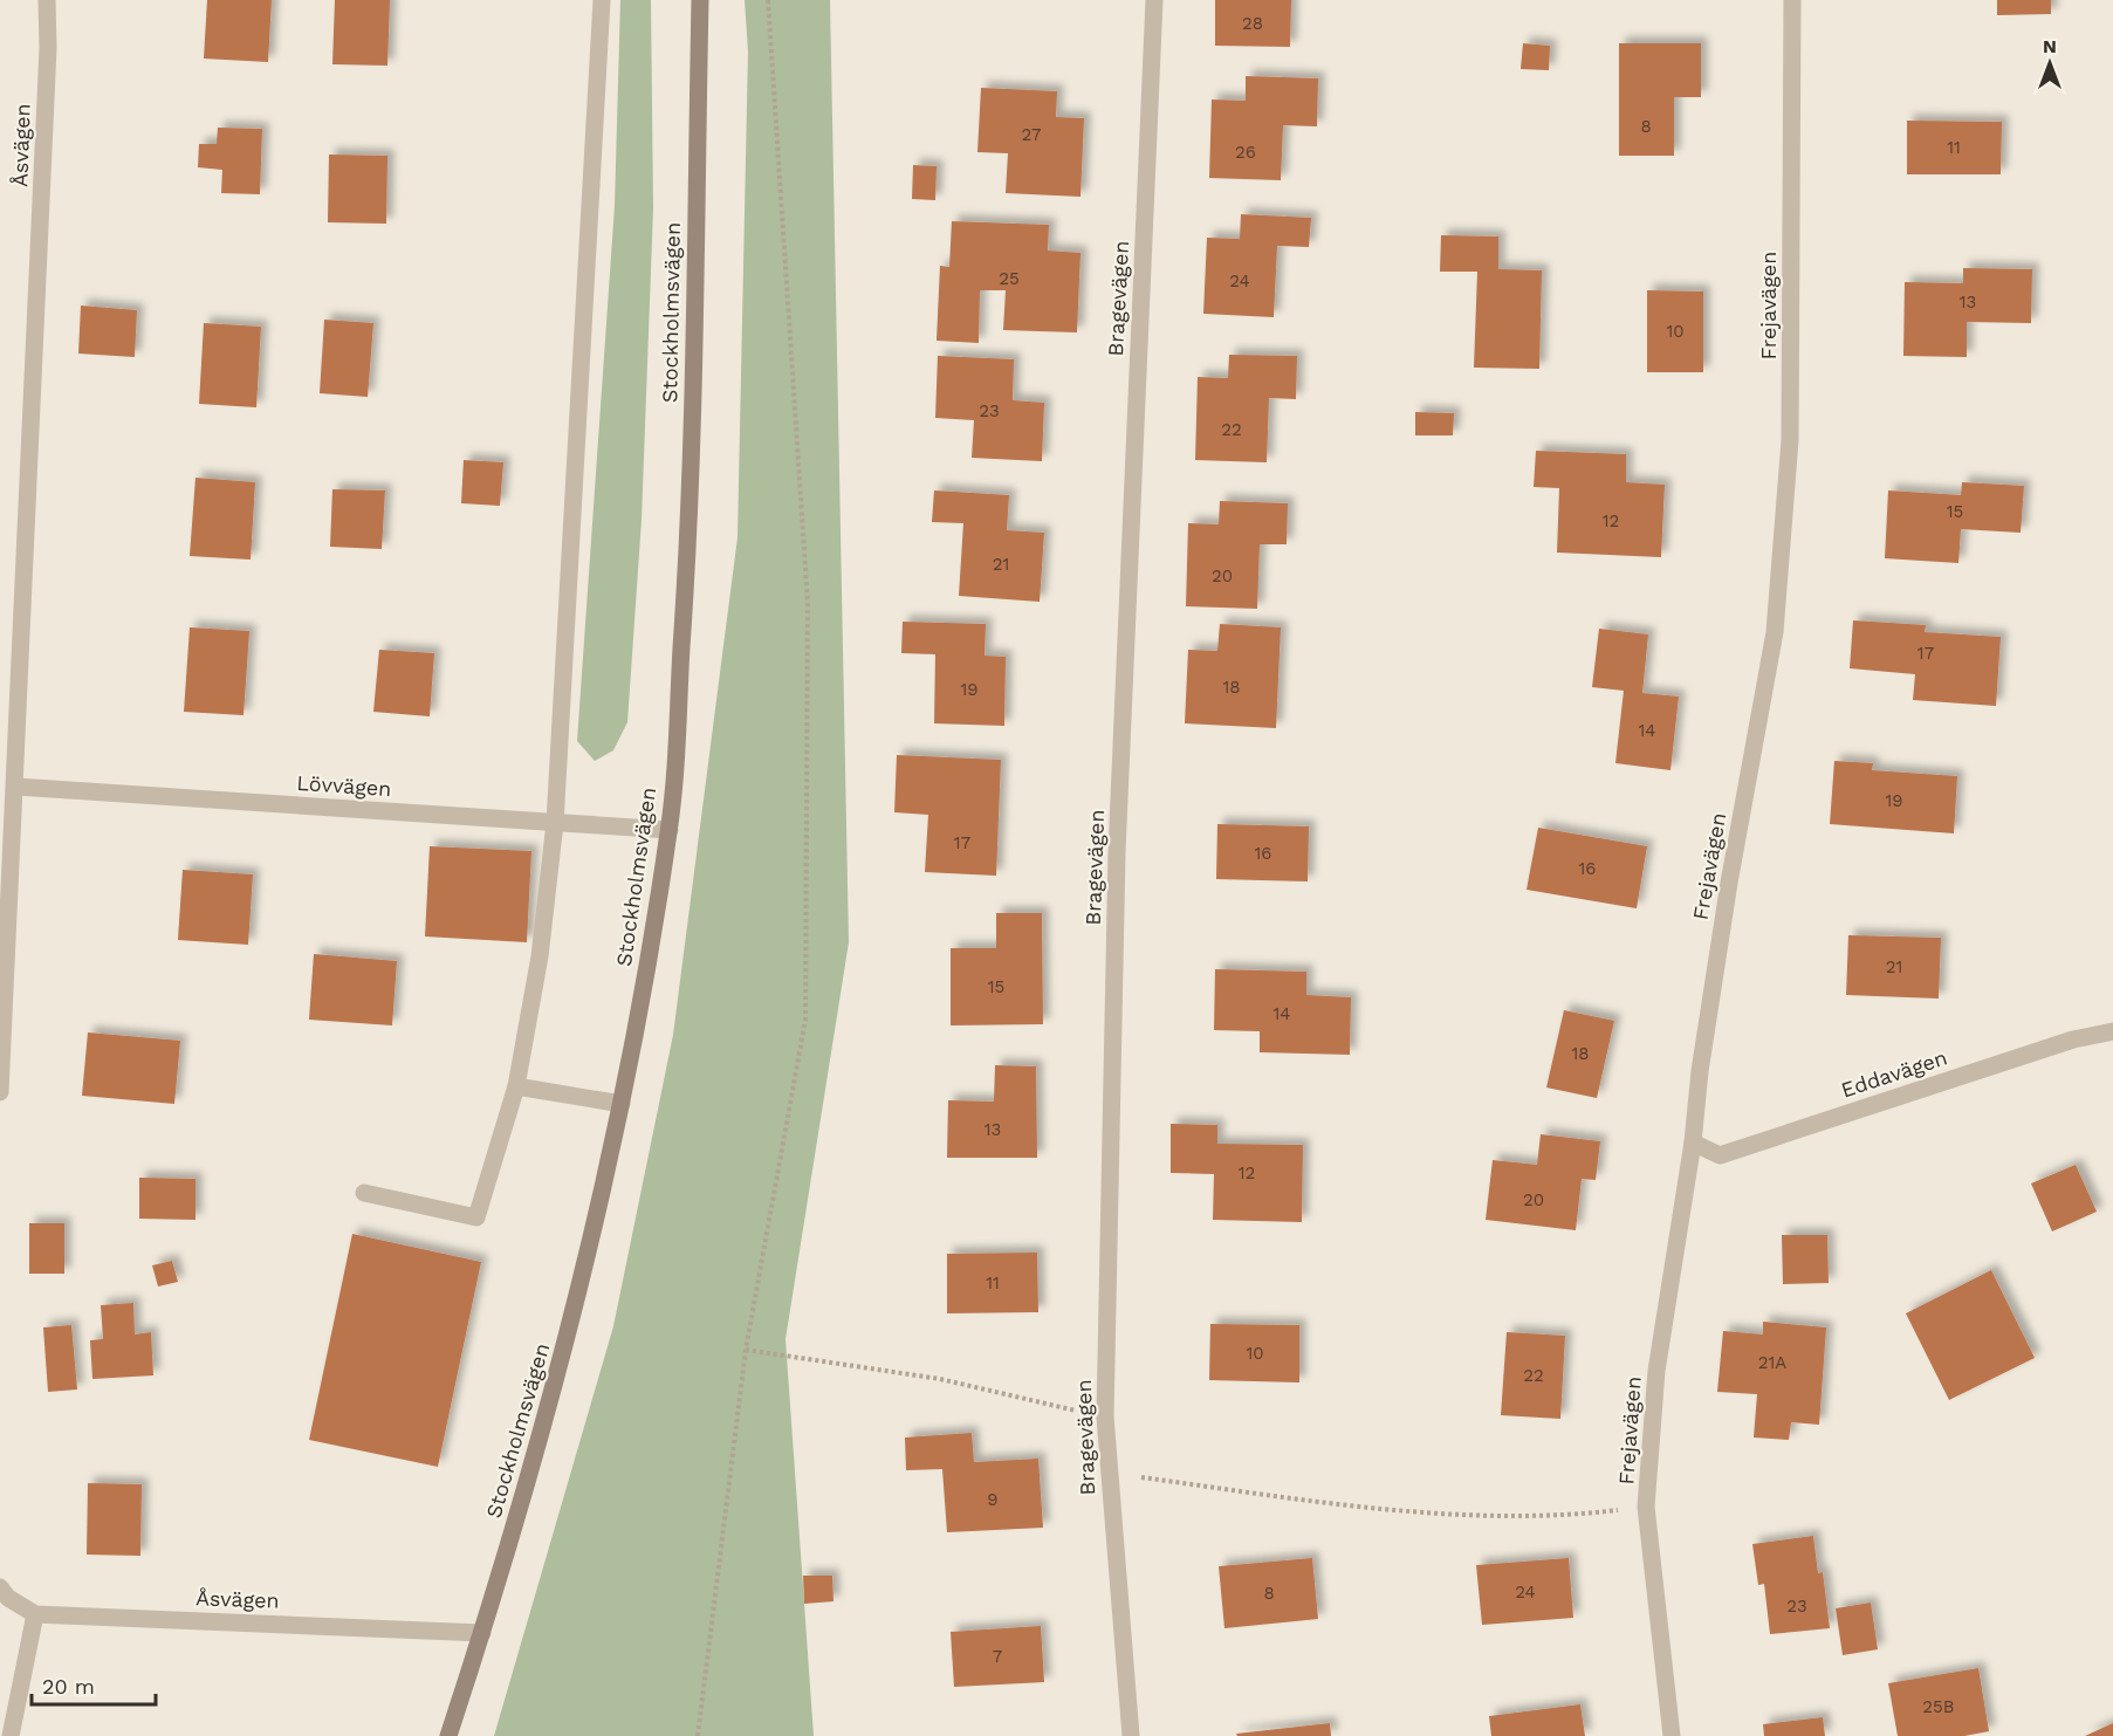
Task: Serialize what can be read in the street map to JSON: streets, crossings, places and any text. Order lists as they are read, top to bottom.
{
  "streets": {
    "main road": ["Stockholmsvägen"],
    "street": [
      "Åsvägen",
      "Bragevägen",
      "Frejavägen",
      "Lövvägen",
      "Eddavägen"
    ]
  },
  "crossings": [
    ["Åsvägen", "Stockholmsvägen"],
    ["Åsvägen", "Lövvägen"],
    ["Frejavägen", "Eddavägen"],
    ["Stockholmsvägen", "Lövvägen"]
  ],
  "house_numbers": [
    "28",
    "8",
    "27",
    "11",
    "26",
    "25",
    "24",
    "13",
    "10",
    "23",
    "22",
    "15",
    "12",
    "21",
    "20",
    "17",
    "18",
    "19",
    "14",
    "19",
    "17",
    "16",
    "16",
    "21",
    "15",
    "14",
    "18",
    "13",
    "12",
    "20",
    "11",
    "10",
    "21A",
    "22",
    "9",
    "24",
    "8",
    "23",
    "7",
    "25B"
  ],
  "scale_bar": "20 m",
  "north": "top"
}
